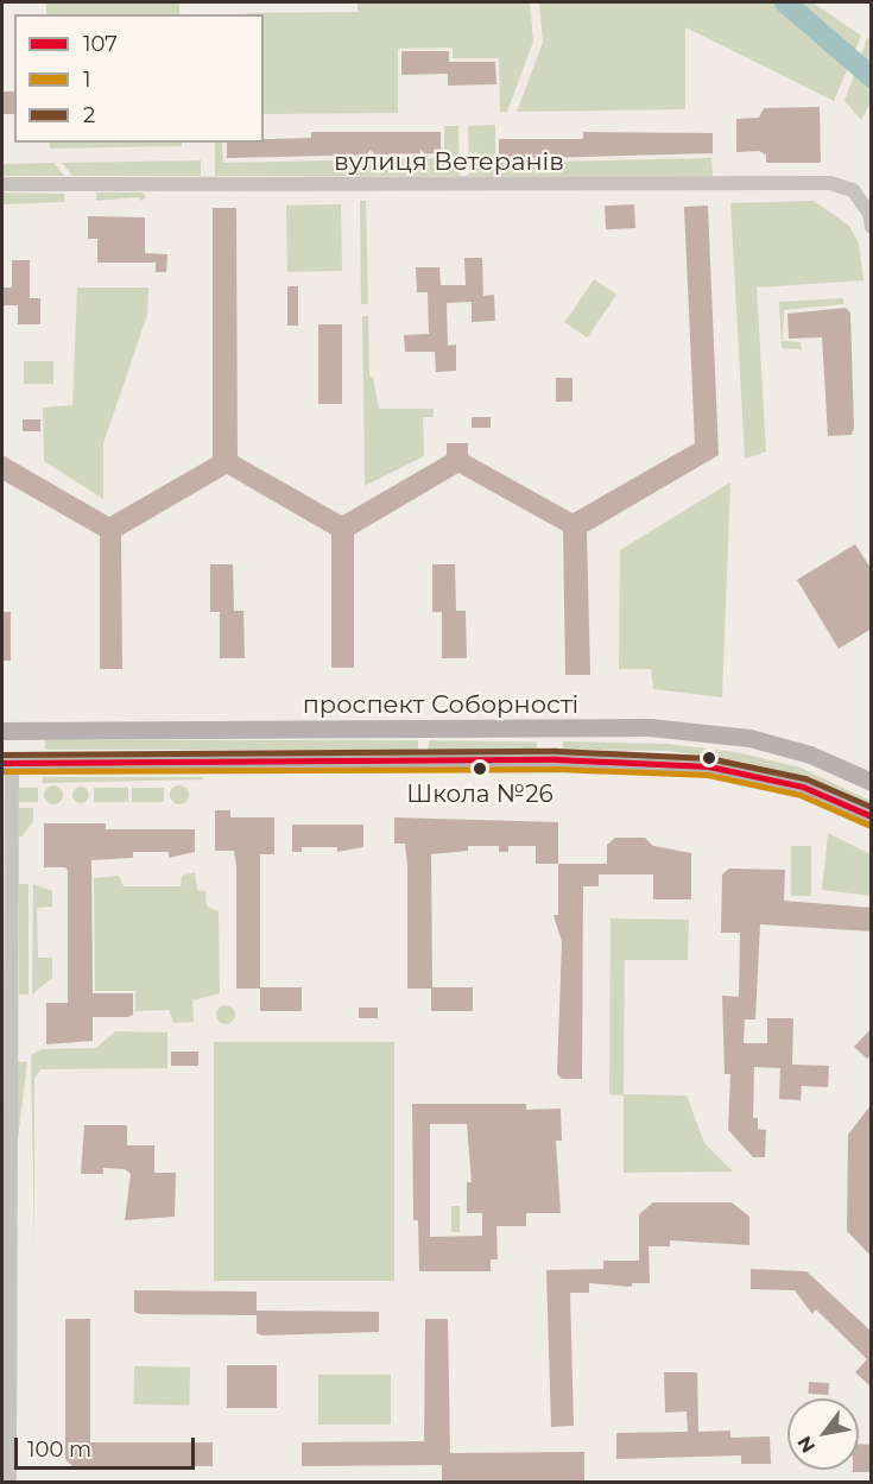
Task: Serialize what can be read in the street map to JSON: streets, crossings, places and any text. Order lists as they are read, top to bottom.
{
  "streets": {
    "main road": ["проспект Соборності"],
    "street": ["вулиця Ветеранів"]
  },
  "places": ["Школа №26"],
  "lines": ["transit line 2", "transit line 107", "transit line 1"],
  "legend": ["107", "1", "2"],
  "scale_bar": "100 m",
  "north": "bottom left"
}
